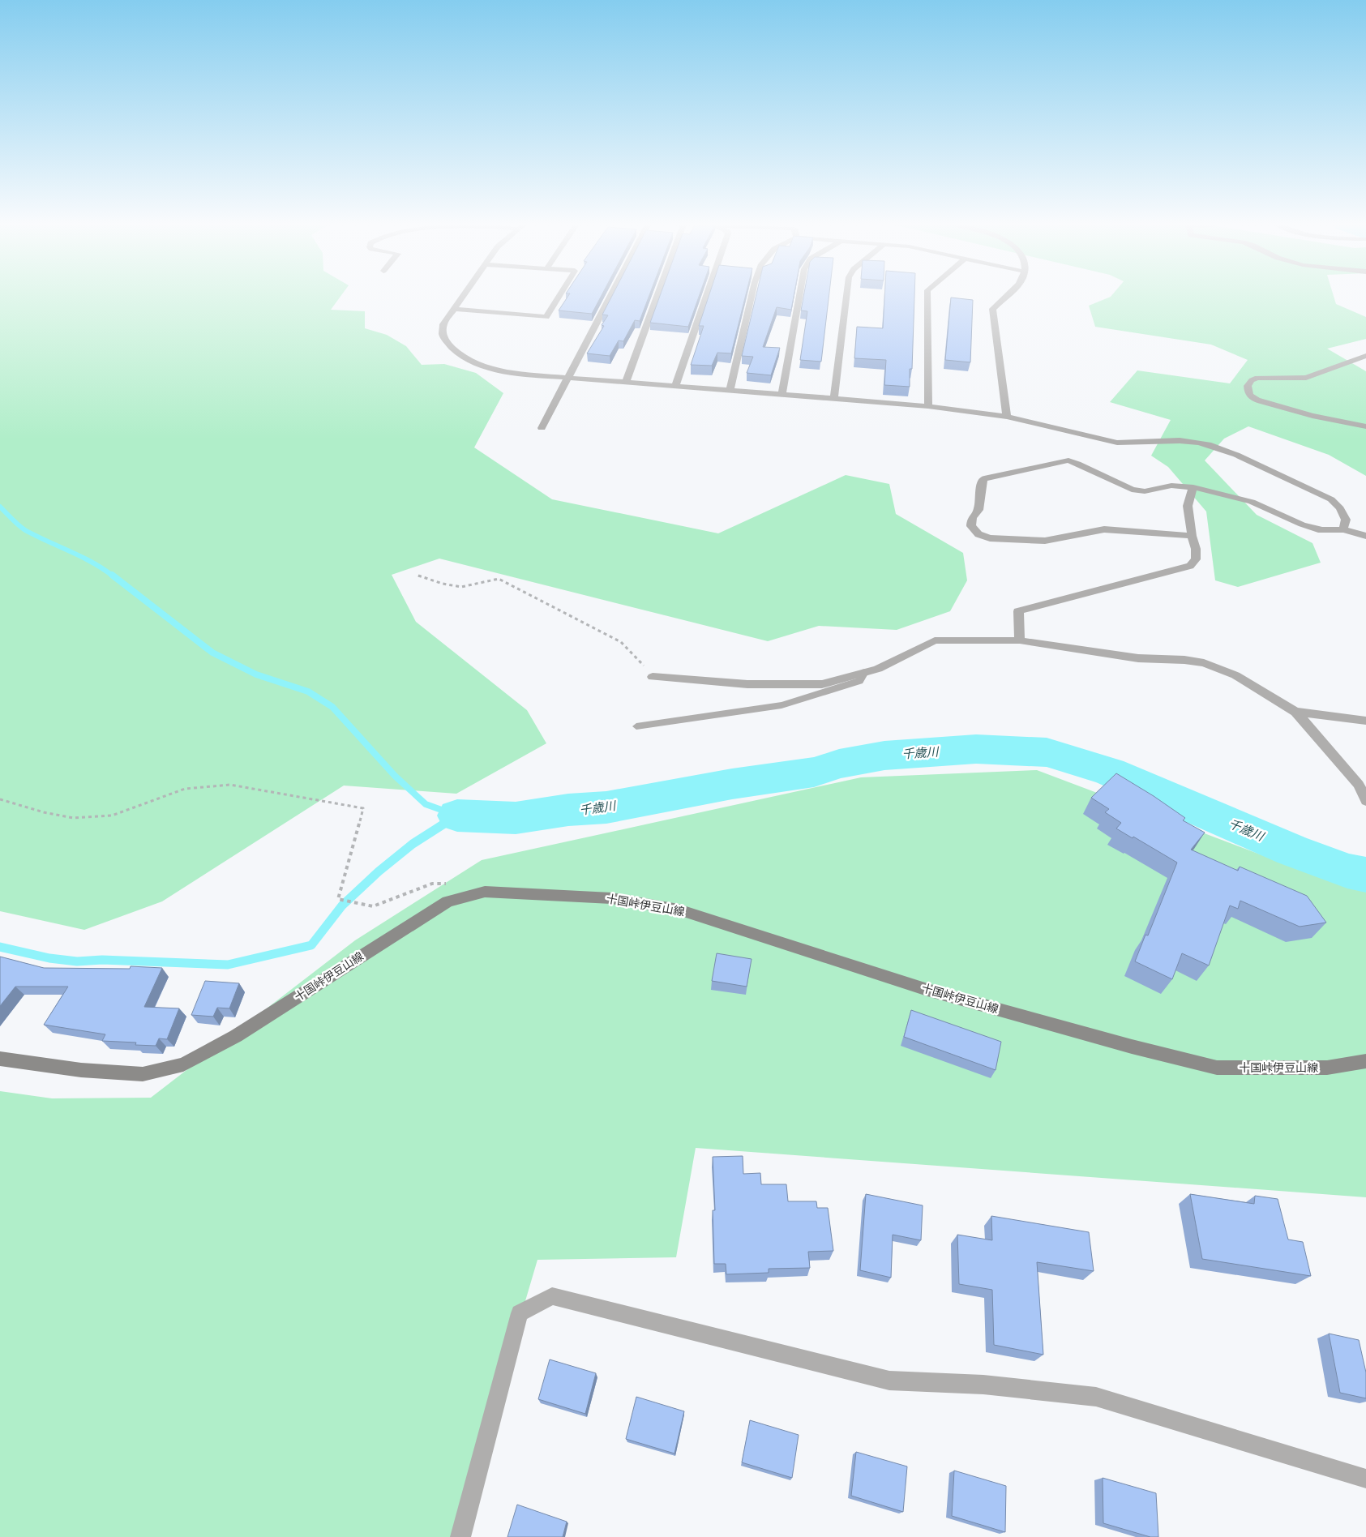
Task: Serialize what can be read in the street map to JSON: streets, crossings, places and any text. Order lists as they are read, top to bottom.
{
  "streets": {
    "main road": ["十国峠伊豆山線"]
  },
  "water": ["千歳川"]
}
